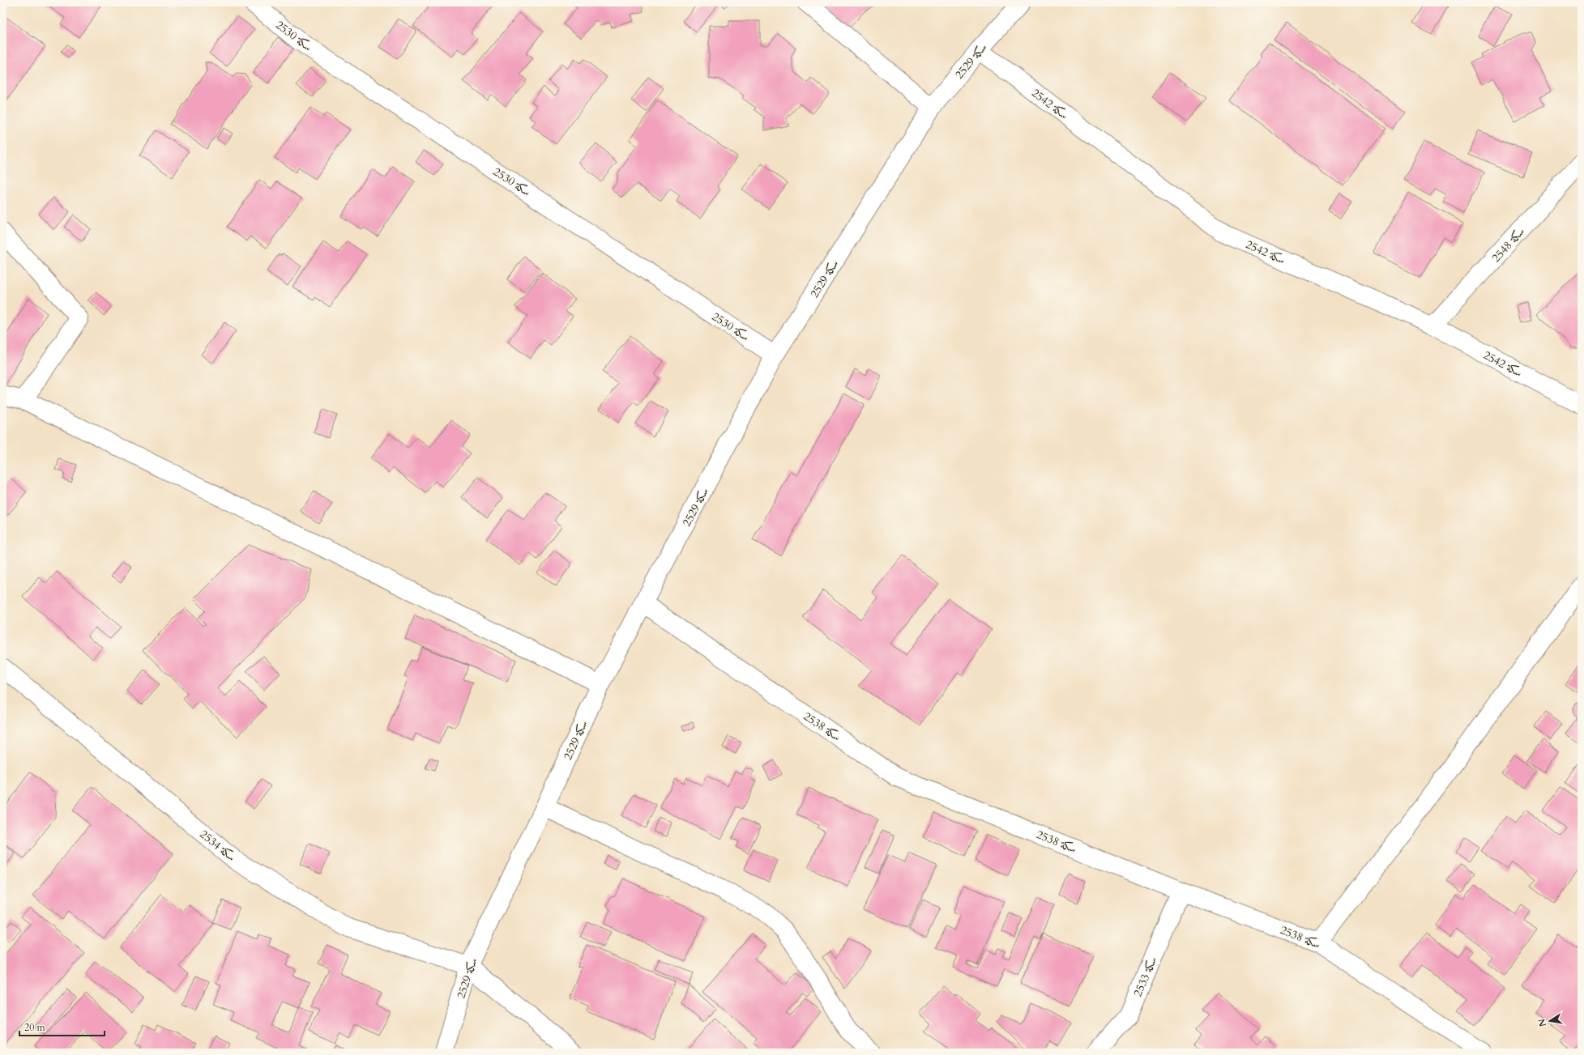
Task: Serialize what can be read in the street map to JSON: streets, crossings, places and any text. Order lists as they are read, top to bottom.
{
  "streets": {
    "street": [
      "سكة 2530",
      "سكة 2529",
      "سكة 2542",
      "سكة 2548",
      "سكة 2538",
      "سكة 2534",
      "سكة 2533"
    ]
  },
  "crossings": [
    ["سكة 2530", "سكة 2529"],
    ["سكة 2529", "سكة 2542"],
    ["سكة 2529", "سكة 2538"],
    ["سكة 2529", "سكة 2534"],
    ["سكة 2542", "سكة 2548"],
    ["سكة 2538", "سكة 2533"]
  ],
  "scale_bar": "20 m",
  "north": "left"
}
